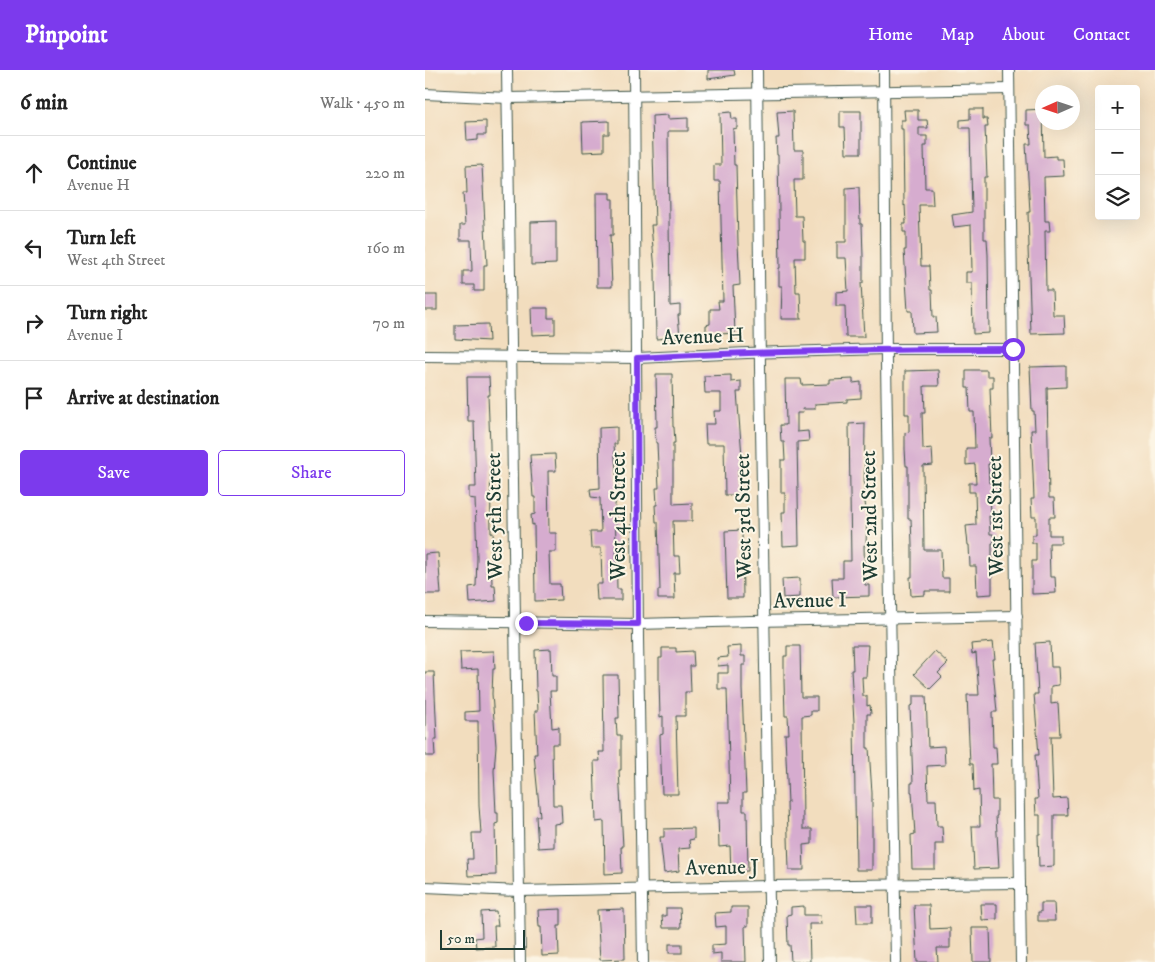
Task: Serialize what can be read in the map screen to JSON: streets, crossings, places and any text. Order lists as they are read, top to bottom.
{
  "streets": {
    "street": [
      "Avenue H",
      "West 5th Street",
      "West 4th Street",
      "West 3rd Street",
      "West 2nd Street",
      "West 1st Street",
      "Avenue I",
      "Avenue J"
    ]
  },
  "crossings": [
    ["Avenue H", "West 5th Street"],
    ["Avenue H", "West 4th Street"],
    ["Avenue H", "West 3rd Street"],
    ["Avenue H", "West 2nd Street"],
    ["Avenue H", "West 1st Street"],
    ["West 5th Street", "Avenue I"],
    ["West 5th Street", "Avenue J"],
    ["West 4th Street", "Avenue I"],
    ["West 4th Street", "Avenue J"],
    ["West 3rd Street", "Avenue I"],
    ["West 3rd Street", "Avenue J"],
    ["West 2nd Street", "Avenue I"],
    ["West 2nd Street", "Avenue J"],
    ["West 1st Street", "Avenue I"],
    ["West 1st Street", "Avenue J"]
  ],
  "scale_bar": "50 m",
  "north": "left",
  "page": {
    "header": "Pinpoint",
    "nav": [
      "Home",
      "Map",
      "About",
      "Contact"
    ],
    "heading": ["6 min", "Walk · 450 m"],
    "map_buttons": ["+", "−"],
    "list": [
      ["Continue", "Avenue H", "220 m"],
      ["Turn left", "West 4th Street", "160 m"],
      ["Turn right", "Avenue I", "70 m"],
      "Arrive at destination"
    ],
    "buttons": ["Save", "Share"],
    "scale": "50 m"
  }
}
